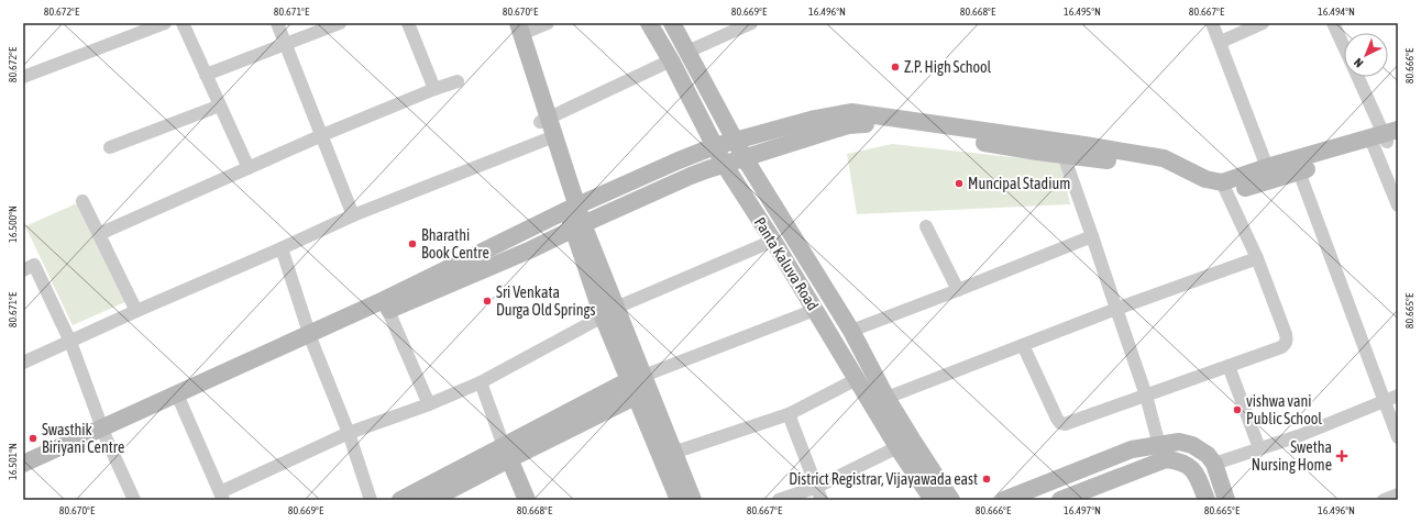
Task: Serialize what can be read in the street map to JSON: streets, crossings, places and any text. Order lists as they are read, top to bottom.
{
  "streets": {
    "street": ["Panta Kaluva Road"]
  },
  "places": {
    "other": [
      "Z.P. High School",
      "Muncipal Stadium",
      "Bharathi Book Centre",
      "Sri Venkata Durga Old Springs",
      "vishwa vani Public School",
      "Swasthik Biriyani Centre",
      "District Registrar, Vijayawada east"
    ],
    "health": ["Swetha Nursing Home"]
  },
  "north": "bottom left",
  "coordinates": [
    "80.672°E",
    "80.671°E",
    "80.670°E",
    "80.669°E",
    "16.496°N",
    "80.668°E",
    "16.495°N",
    "80.667°E",
    "16.494°N",
    "80.666°E",
    "16.500°N",
    "80.665°E",
    "16.501°N",
    "16.497°N"
  ]
}
